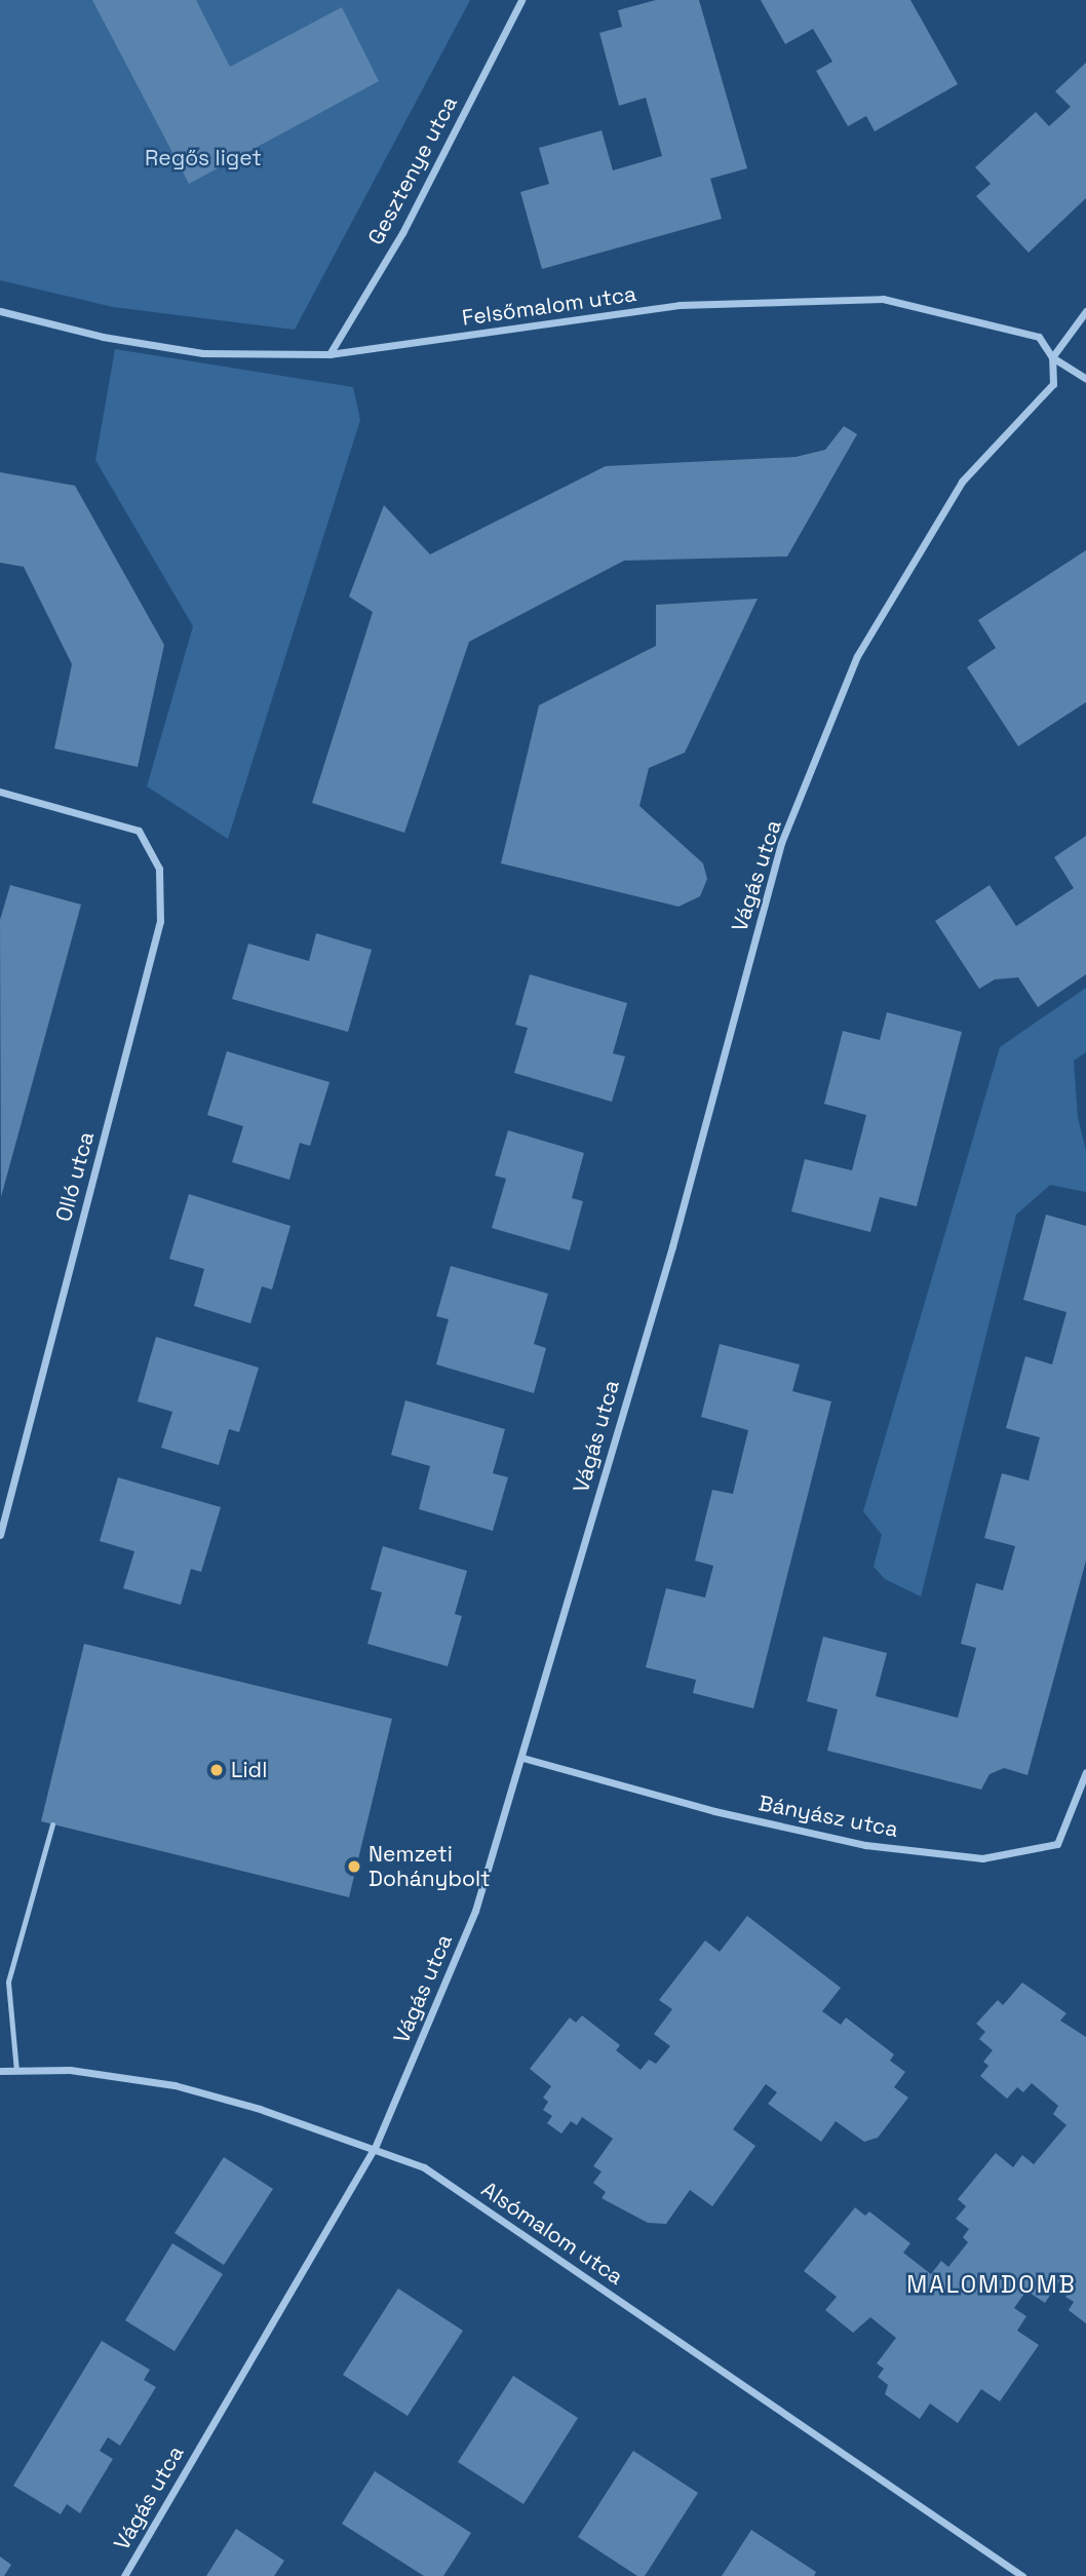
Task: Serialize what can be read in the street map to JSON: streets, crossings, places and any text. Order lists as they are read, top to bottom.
{
  "streets": {
    "street": [
      "Gesztenye utca",
      "Felsőmalom utca",
      "Vágás utca",
      "Olló utca",
      "Bányász utca",
      "Alsómalom utca"
    ]
  },
  "crossings": [
    ["Gesztenye utca", "Felsőmalom utca"],
    ["Felsőmalom utca", "Vágás utca"],
    ["Vágás utca", "Bányász utca"],
    ["Vágás utca", "Alsómalom utca"]
  ],
  "districts": ["MALOMDOMB"],
  "parks": ["Regős liget"],
  "places": ["Lidl", "Nemzeti Dohánybolt"]
}
